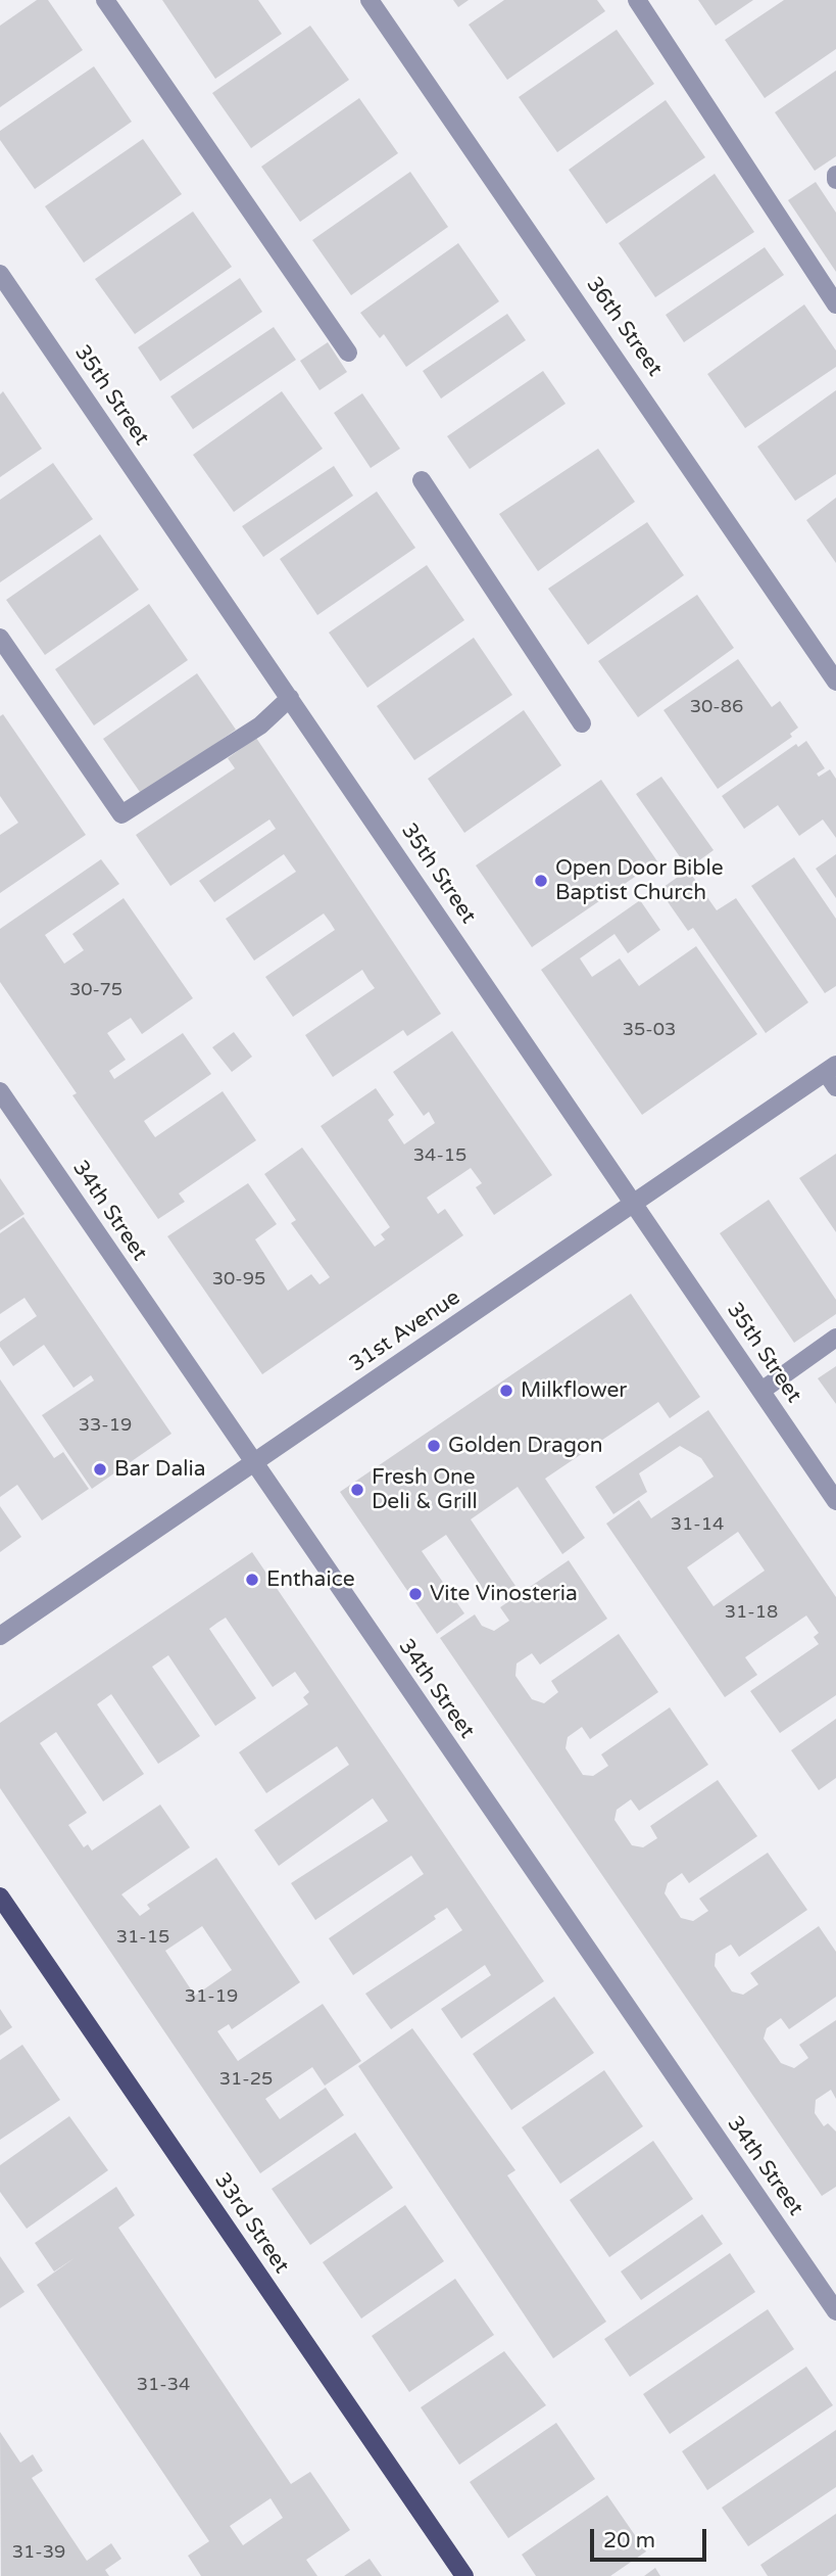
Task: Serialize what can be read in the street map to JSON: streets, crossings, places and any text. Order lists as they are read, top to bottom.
{
  "streets": {
    "main road": ["33rd Street"],
    "street": [
      "36th Street",
      "35th Street",
      "34th Street",
      "31st Avenue"
    ]
  },
  "crossings": [
    ["35th Street", "31st Avenue"],
    ["34th Street", "31st Avenue"]
  ],
  "places": [
    "Open Door Bible Baptist Church",
    "Milkflower",
    "Golden Dragon",
    "Bar Dalia",
    "Fresh One Deli & Grill",
    "Enthaice",
    "Vite Vinosteria"
  ],
  "house_numbers": [
    "30-86",
    "30-75",
    "35-03",
    "34-15",
    "30-95",
    "33-19",
    "31-14",
    "31-18",
    "31-15",
    "31-19",
    "31-25",
    "31-34",
    "31-39"
  ],
  "scale_bar": "20 m"
}
